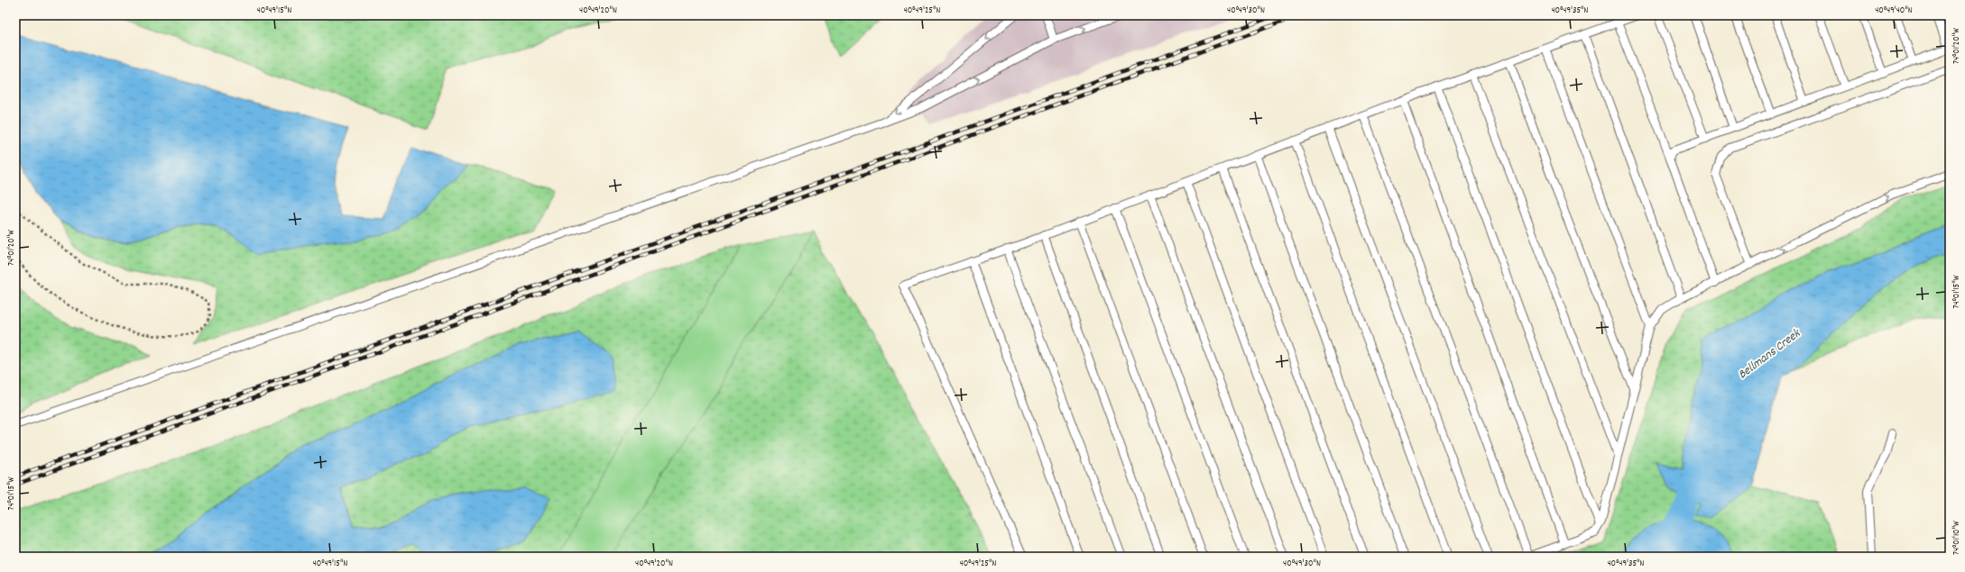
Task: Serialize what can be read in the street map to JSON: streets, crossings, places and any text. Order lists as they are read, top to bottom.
{
  "water": ["Bellmans Creek"],
  "coordinates": [
    "40°49'15\"N",
    "40°49'20\"N",
    "40°49'25\"N",
    "40°49'30\"N",
    "40°49'35\"N",
    "40°49'40\"N",
    "74°01'20\"W",
    "74°01'15\"W",
    "74°01'10\"W"
  ]
}
